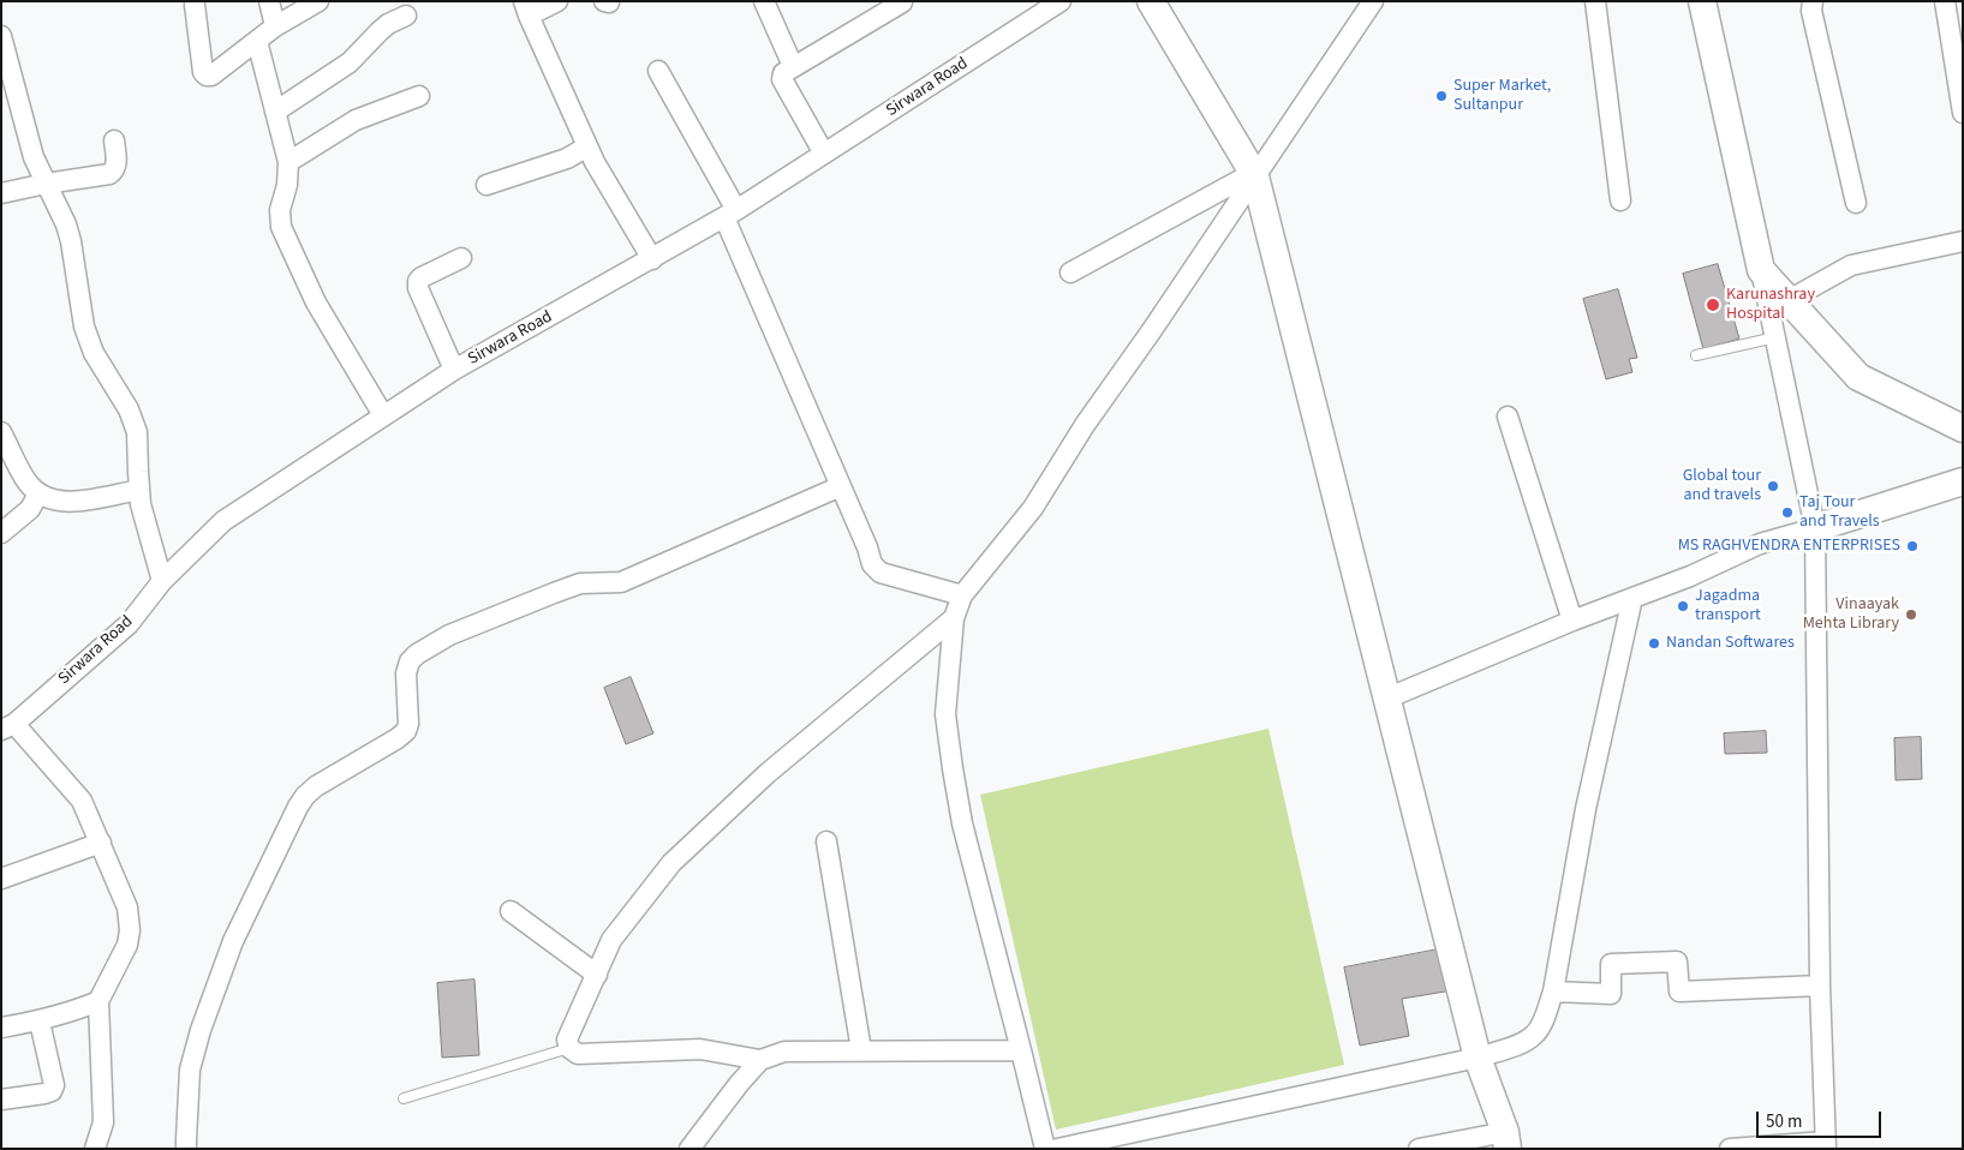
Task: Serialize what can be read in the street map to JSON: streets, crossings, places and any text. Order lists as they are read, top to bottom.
{
  "streets": {
    "street": ["Sirwara Road"]
  },
  "places": [
    "Super Market, Sultanpur",
    "Karunashray Hospital",
    "Global tour and travels",
    "Taj Tour and Travels",
    "MS RAGHVENDRA ENTERPRISES",
    "Jagadma transport",
    "Vinaayak Mehta Library",
    "Nandan Softwares"
  ],
  "scale_bar": "50 m"
}
